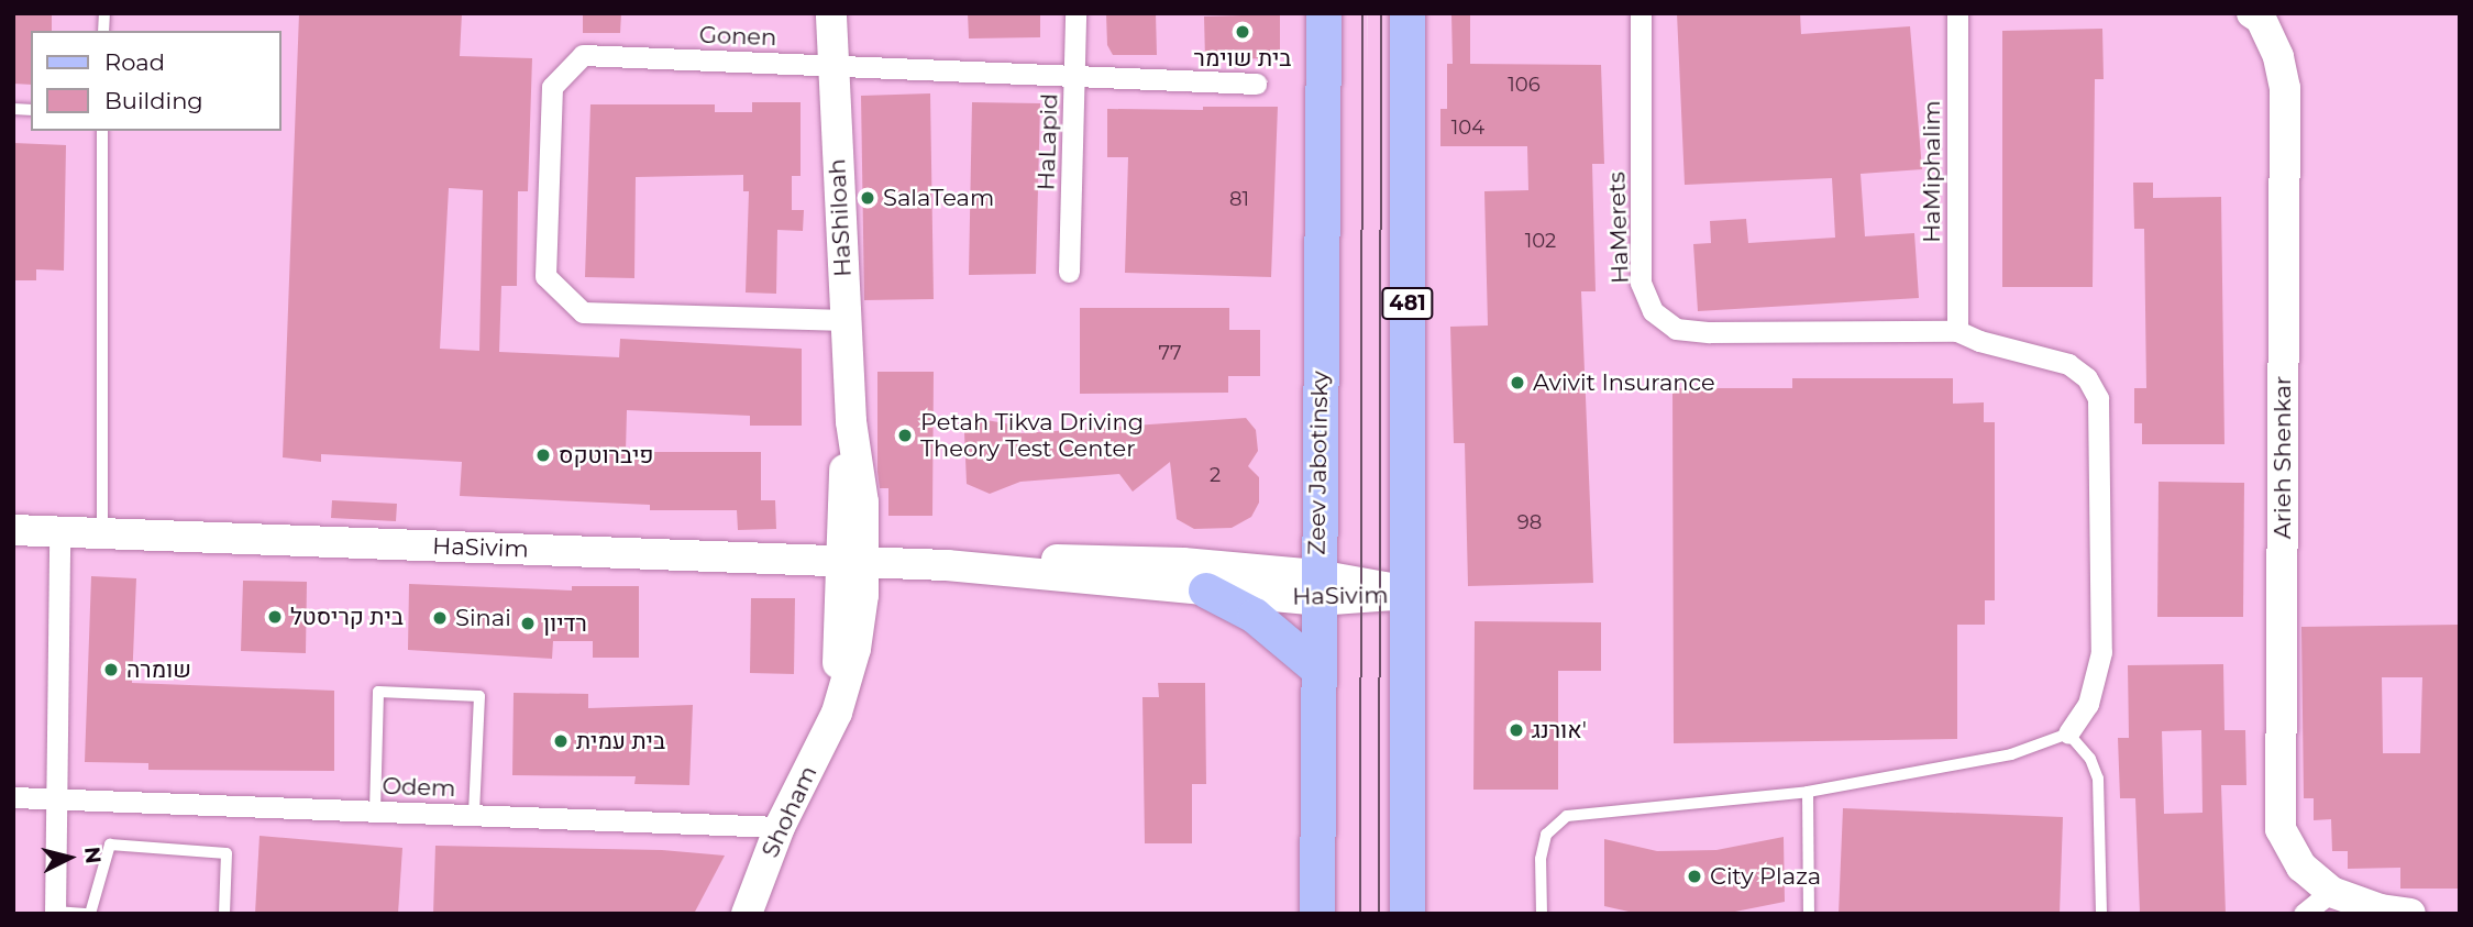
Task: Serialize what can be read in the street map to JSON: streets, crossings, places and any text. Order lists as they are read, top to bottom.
{
  "streets": {
    "main road": ["481", "Zeev Jabotinsky"],
    "street": [
      "Gonen",
      "HaLapid",
      "HaMiphalim",
      "HaShiloah",
      "HaMerets",
      "Arieh Shenkar",
      "HaSivim",
      "Odem",
      "Shoham"
    ]
  },
  "crossings": [
    ["Gonen", "HaLapid"],
    ["Gonen", "HaShiloah"],
    ["HaMiphalim", "HaMerets"],
    ["HaShiloah", "HaSivim"],
    ["HaShiloah", "Shoham"],
    ["481", "HaSivim"],
    ["Zeev Jabotinsky", "HaSivim"],
    ["HaSivim", "Shoham"],
    ["Odem", "Shoham"]
  ],
  "places": [
    "בית שוימר",
    "SalaTeam",
    "Avivit Insurance",
    "Petah Tikva Driving Theory Test Center",
    "פיברוטקס",
    "בית קריסטל",
    "Sinai",
    "רדיון",
    "שומרה",
    "אורנג'",
    "בית עמית",
    "City Plaza"
  ],
  "house_numbers": [
    "106",
    "104",
    "81",
    "102",
    "77",
    "2",
    "98"
  ],
  "legend": ["Road", "Building"],
  "north": "right"
}
